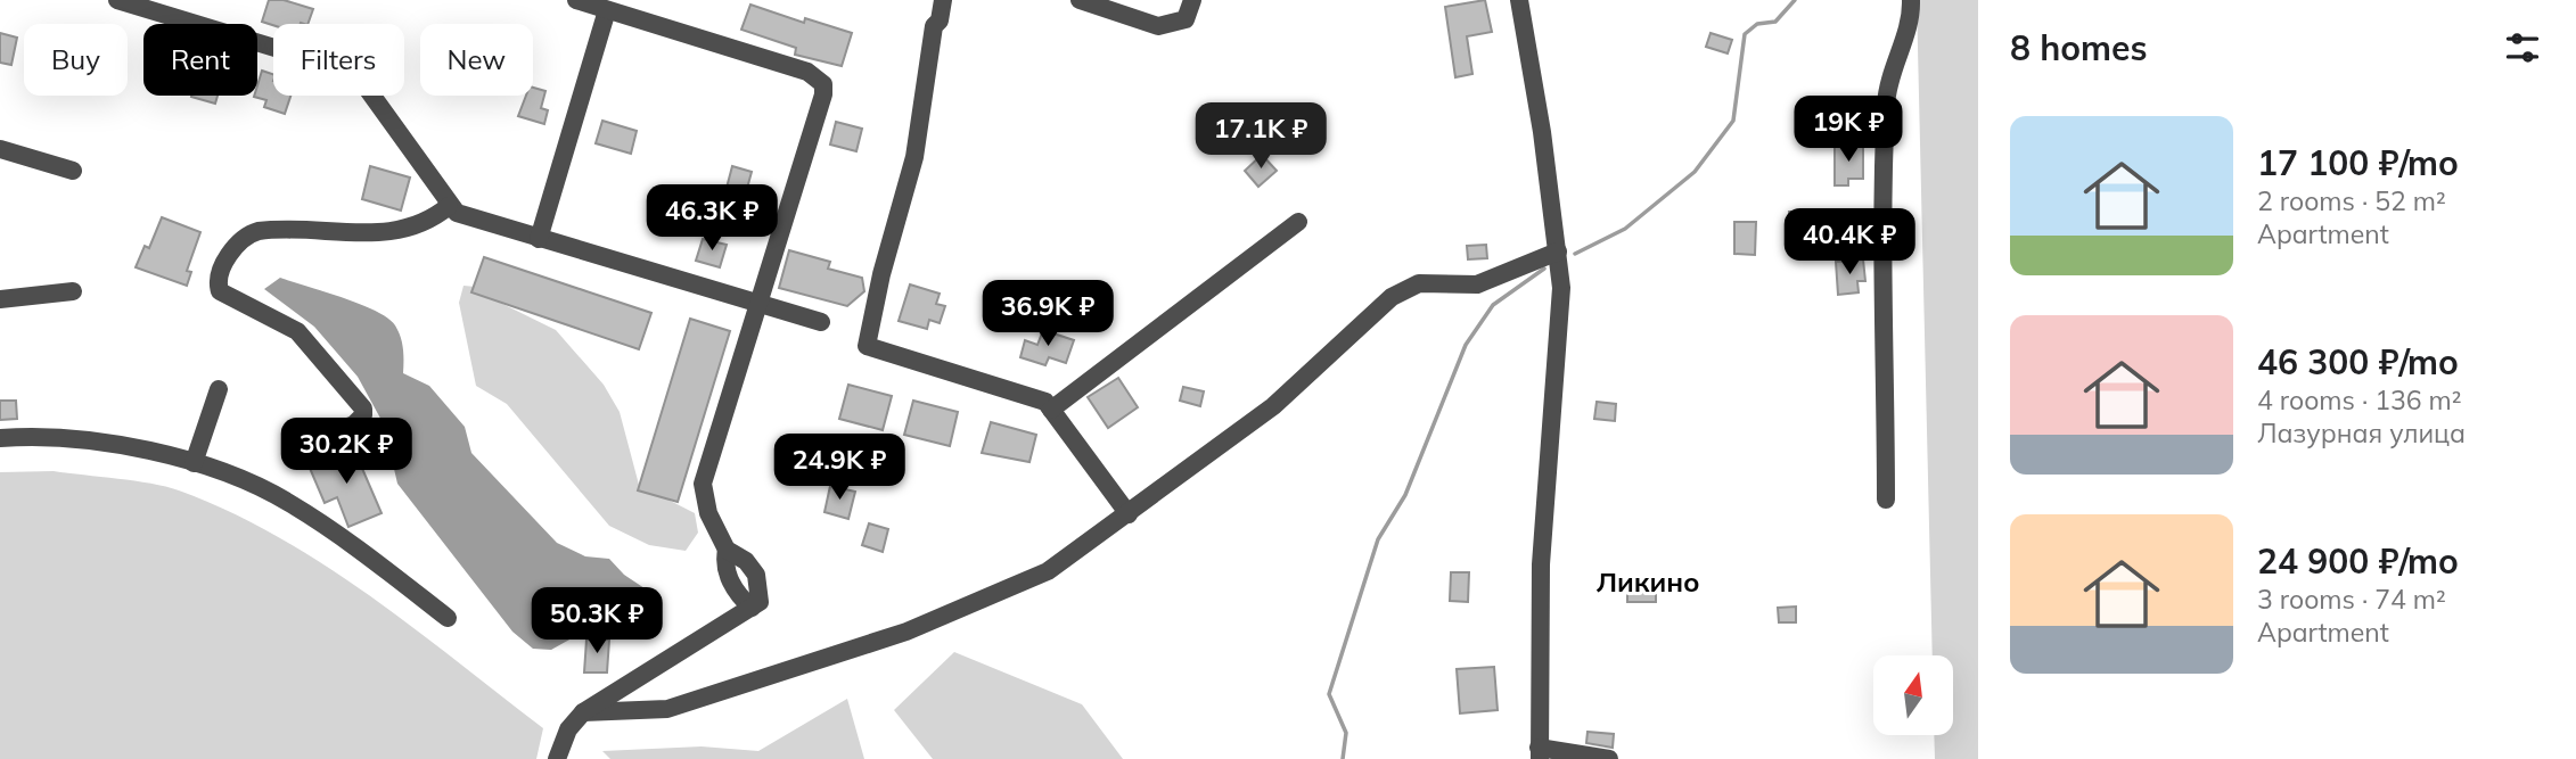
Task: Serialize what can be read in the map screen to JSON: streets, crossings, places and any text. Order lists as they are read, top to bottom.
{
  "districts": ["Ликино"],
  "north": "top",
  "page": {
    "heading": "8 homes",
    "chip": [
      "Buy",
      "Rent",
      "Filters",
      "New"
    ],
    "price": [
      "19K ₽",
      "17.1K ₽",
      "46.3K ₽",
      "40.4K ₽",
      "36.9K ₽",
      "30.2K ₽",
      "24.9K ₽",
      "50.3K ₽"
    ],
    "list": [
      {
        "name": "17 100 ₽/mo",
        "note": "2 rooms · 52 m² · Apartment"
      },
      {
        "name": "46 300 ₽/mo",
        "note": "4 rooms · 136 m² · Лазурная улица"
      },
      {
        "name": "24 900 ₽/mo",
        "note": "3 rooms · 74 m² · Apartment"
      }
    ]
  }
}
